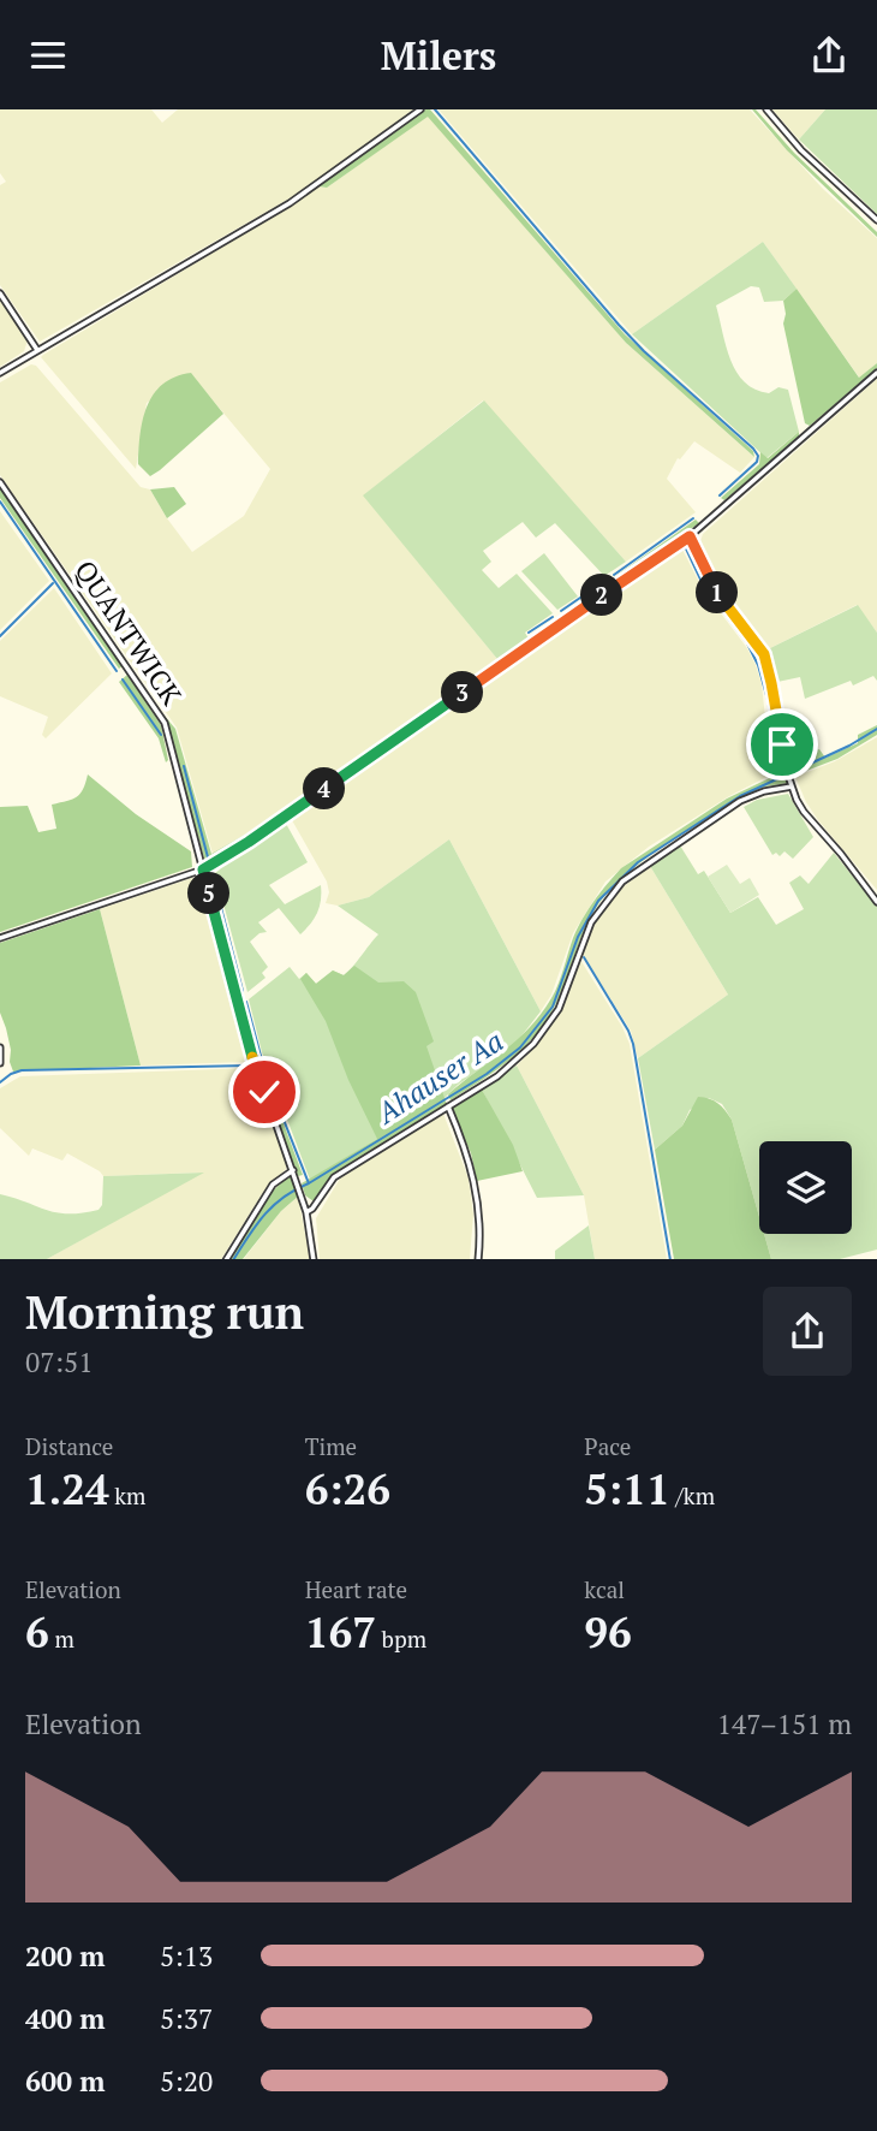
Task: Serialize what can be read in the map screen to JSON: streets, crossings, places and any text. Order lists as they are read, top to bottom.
{
  "streets": {
    "street": ["QUANTWICK"]
  },
  "water": ["Ahauser Aa"],
  "page": {
    "header": "Milers",
    "pins": [
      "1",
      "2",
      "3",
      "4",
      "5"
    ],
    "heading": ["Morning run", "07:51"],
    "stats": [
      ["Distance", "1.24 km"],
      ["Time", "6:26"],
      ["Pace", "5:11 /km"],
      ["Elevation", "6 m"],
      ["Heart rate", "167 bpm"],
      ["kcal", "96"]
    ],
    "chart": ["Elevation", "147–151 m"],
    "list": [
      {
        "name": "200 m",
        "note": "5:13"
      },
      {
        "name": "400 m",
        "note": "5:37"
      },
      {
        "name": "600 m",
        "note": "5:20"
      }
    ]
  }
}
